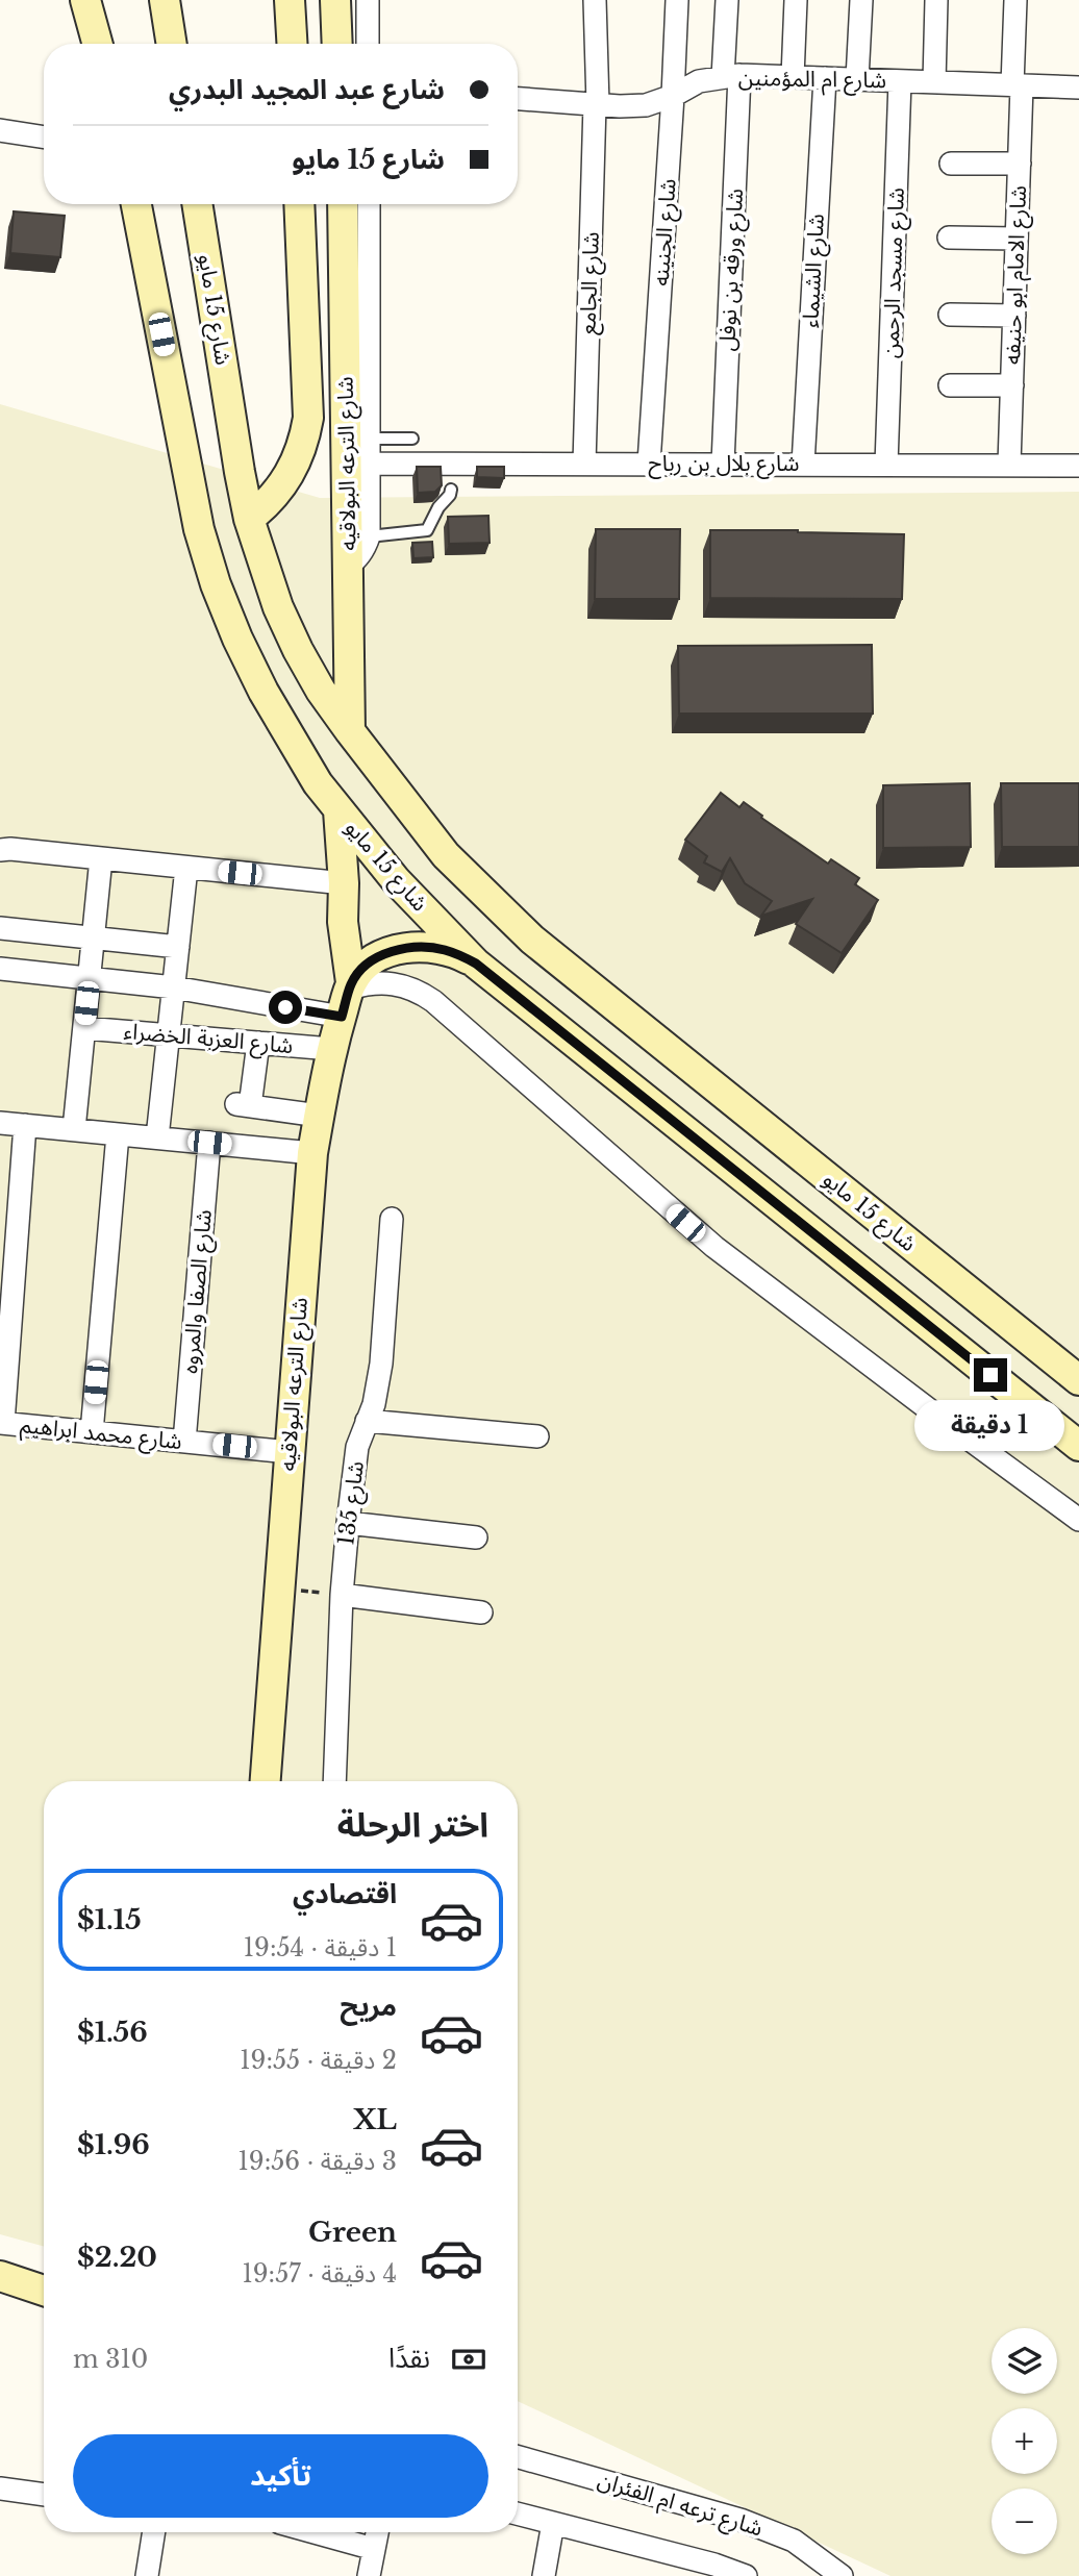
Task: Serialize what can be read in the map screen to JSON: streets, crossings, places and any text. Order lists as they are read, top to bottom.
{
  "streets": {
    "main road": ["شارع 15 مايو", "شارع الترعه البولاقيه"],
    "street": [
      "شارع ام المؤمنين",
      "شارع الجنينه",
      "شارع ورقه بن نوفل",
      "شارع الشيماء",
      "شارع مسجد الرحمن",
      "شارع الامام ابو حنيفه",
      "شارع الجامع",
      "شارع بلال بن رباح",
      "شارع العزبة الخضراء",
      "شارع الصفا والمروه",
      "شارع محمد ابراهيم",
      "شارع 135",
      "شارع ترعه ام الفئران"
    ]
  },
  "crossings": [
    ["شارع ام المؤمنين", "شارع الجنينه"],
    ["شارع ام المؤمنين", "شارع ورقه بن نوفل"],
    ["شارع ام المؤمنين", "شارع الشيماء"],
    ["شارع ام المؤمنين", "شارع مسجد الرحمن"],
    ["شارع ام المؤمنين", "شارع الامام ابو حنيفه"],
    ["شارع ام المؤمنين", "شارع الجامع"],
    ["شارع الجنينه", "شارع بلال بن رباح"],
    ["شارع ورقه بن نوفل", "شارع بلال بن رباح"],
    ["شارع الشيماء", "شارع بلال بن رباح"],
    ["شارع مسجد الرحمن", "شارع بلال بن رباح"],
    ["شارع الامام ابو حنيفه", "شارع بلال بن رباح"],
    ["شارع الجامع", "شارع بلال بن رباح"],
    ["شارع 15 مايو", "شارع الترعه البولاقيه"],
    ["شارع الترعه البولاقيه", "شارع العزبة الخضراء"],
    ["شارع الترعه البولاقيه", "شارع محمد ابراهيم"],
    ["شارع الصفا والمروه", "شارع محمد ابراهيم"]
  ],
  "page": {
    "banner": ["شارع عبد المجيد البدري", "شارع 15 مايو"],
    "bubble": "1 دقيقة",
    "heading": "اختر الرحلة",
    "list": [
      {
        "name": "اقتصادي",
        "note": "1 دقيقة · 19:54",
        "value": "$1.15"
      },
      {
        "name": "مريح",
        "note": "2 دقيقة · 19:55",
        "value": "$1.56"
      },
      {
        "name": "XL",
        "note": "3 دقيقة · 19:56",
        "value": "$1.96"
      },
      {
        "name": "Green",
        "note": "4 دقيقة · 19:57",
        "value": "$2.20"
      }
    ],
    "pay": ["نقدًا", "310 m"],
    "map_buttons": ["+", "−"],
    "buttons": "تأكيد"
  }
}
